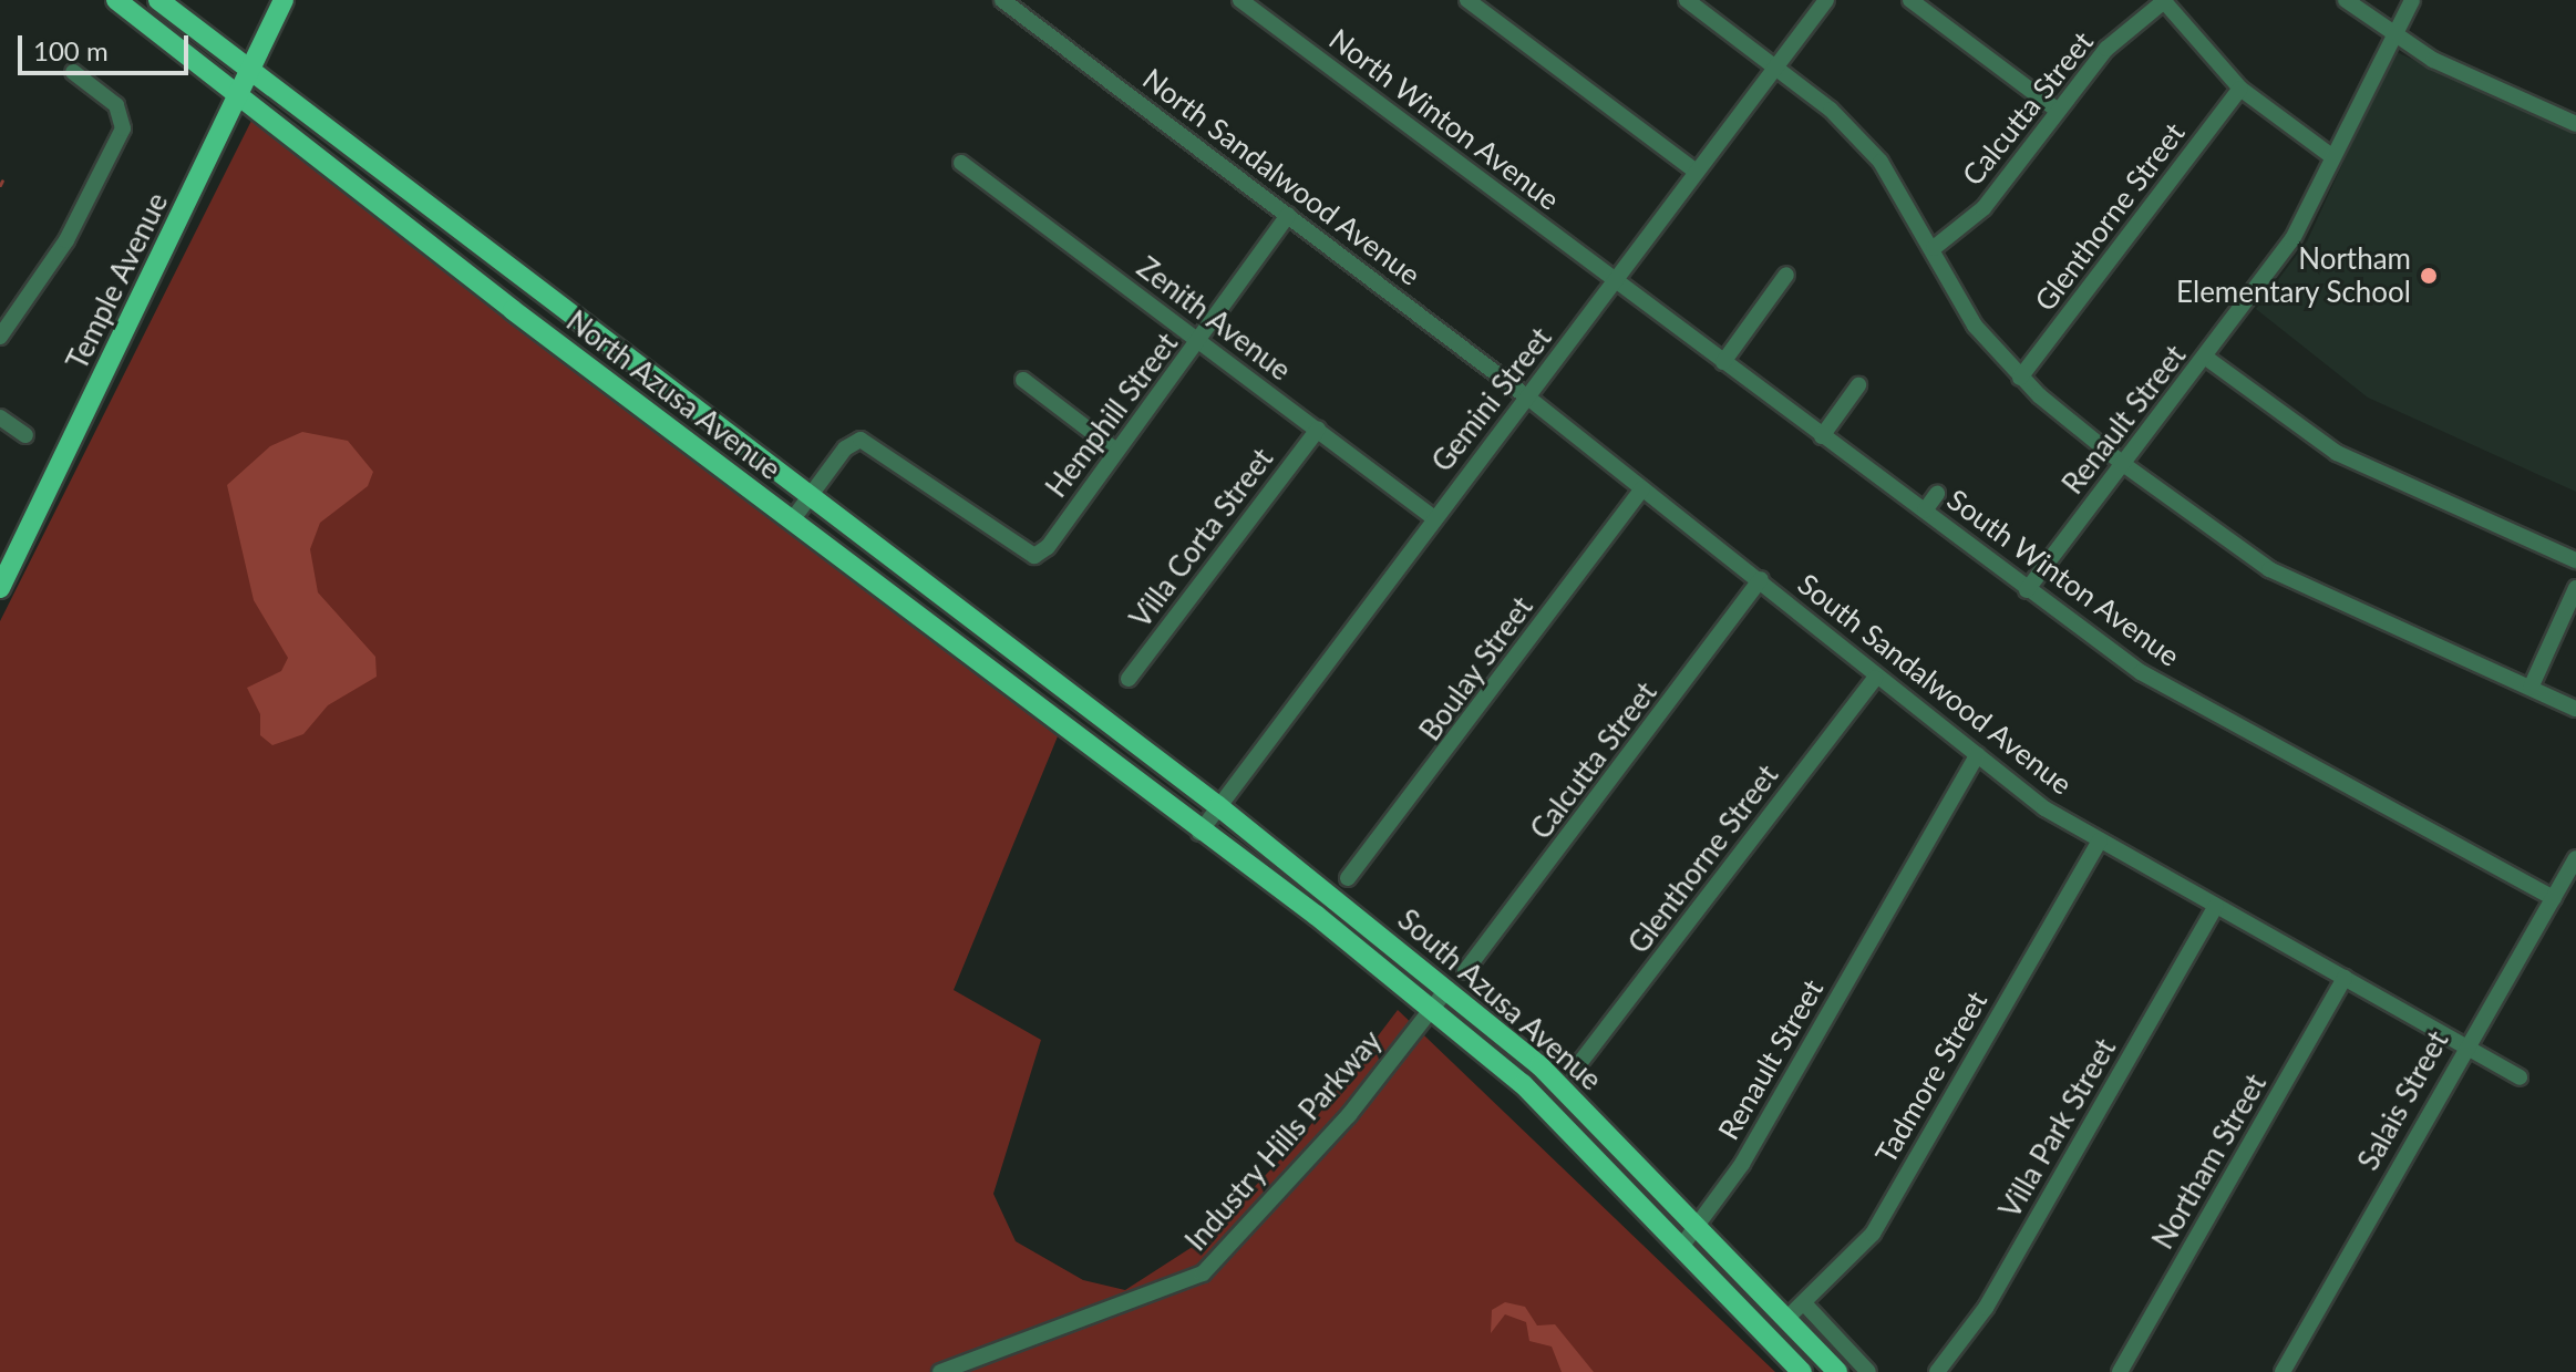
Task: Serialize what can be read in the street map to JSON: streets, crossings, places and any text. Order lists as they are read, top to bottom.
{
  "streets": {
    "main road": ["Temple Avenue", "North Azusa Avenue", "South Azusa Avenue"],
    "street": [
      "Calcutta Street",
      "North Winton Avenue",
      "North Sandalwood Avenue",
      "Glenthorne Street",
      "Zenith Avenue",
      "Gemini Street",
      "Hemphill Street",
      "Renault Street",
      "Villa Corta Street",
      "South Winton Avenue",
      "Boulay Street",
      "South Sandalwood Avenue",
      "Tadmore Street",
      "Salais Street",
      "Villa Park Street",
      "Industry Hills Parkway",
      "Northam Street"
    ]
  },
  "crossings": [
    ["Calcutta Street", "South Sandalwood Avenue"],
    ["North Winton Avenue", "Gemini Street"],
    ["North Winton Avenue", "South Winton Avenue"],
    ["North Sandalwood Avenue", "Gemini Street"],
    ["North Sandalwood Avenue", "Hemphill Street"],
    ["North Sandalwood Avenue", "South Sandalwood Avenue"],
    ["Glenthorne Street", "South Sandalwood Avenue"],
    ["Temple Avenue", "North Azusa Avenue"],
    ["Zenith Avenue", "Gemini Street"],
    ["Zenith Avenue", "Hemphill Street"],
    ["Zenith Avenue", "Villa Corta Street"],
    ["North Azusa Avenue", "Gemini Street"],
    ["North Azusa Avenue", "Hemphill Street"],
    ["North Azusa Avenue", "South Azusa Avenue"],
    ["Gemini Street", "South Winton Avenue"],
    ["Gemini Street", "South Sandalwood Avenue"],
    ["Gemini Street", "South Azusa Avenue"],
    ["Renault Street", "South Winton Avenue"],
    ["Renault Street", "South Sandalwood Avenue"],
    ["Renault Street", "South Azusa Avenue"],
    ["South Winton Avenue", "Salais Street"],
    ["Boulay Street", "South Sandalwood Avenue"],
    ["South Sandalwood Avenue", "Tadmore Street"],
    ["South Sandalwood Avenue", "Salais Street"],
    ["South Sandalwood Avenue", "Villa Park Street"],
    ["South Sandalwood Avenue", "Northam Street"],
    ["South Azusa Avenue", "Tadmore Street"],
    ["South Azusa Avenue", "Industry Hills Parkway"]
  ],
  "places": ["Northam Elementary School"],
  "scale_bar": "100 m"
}
